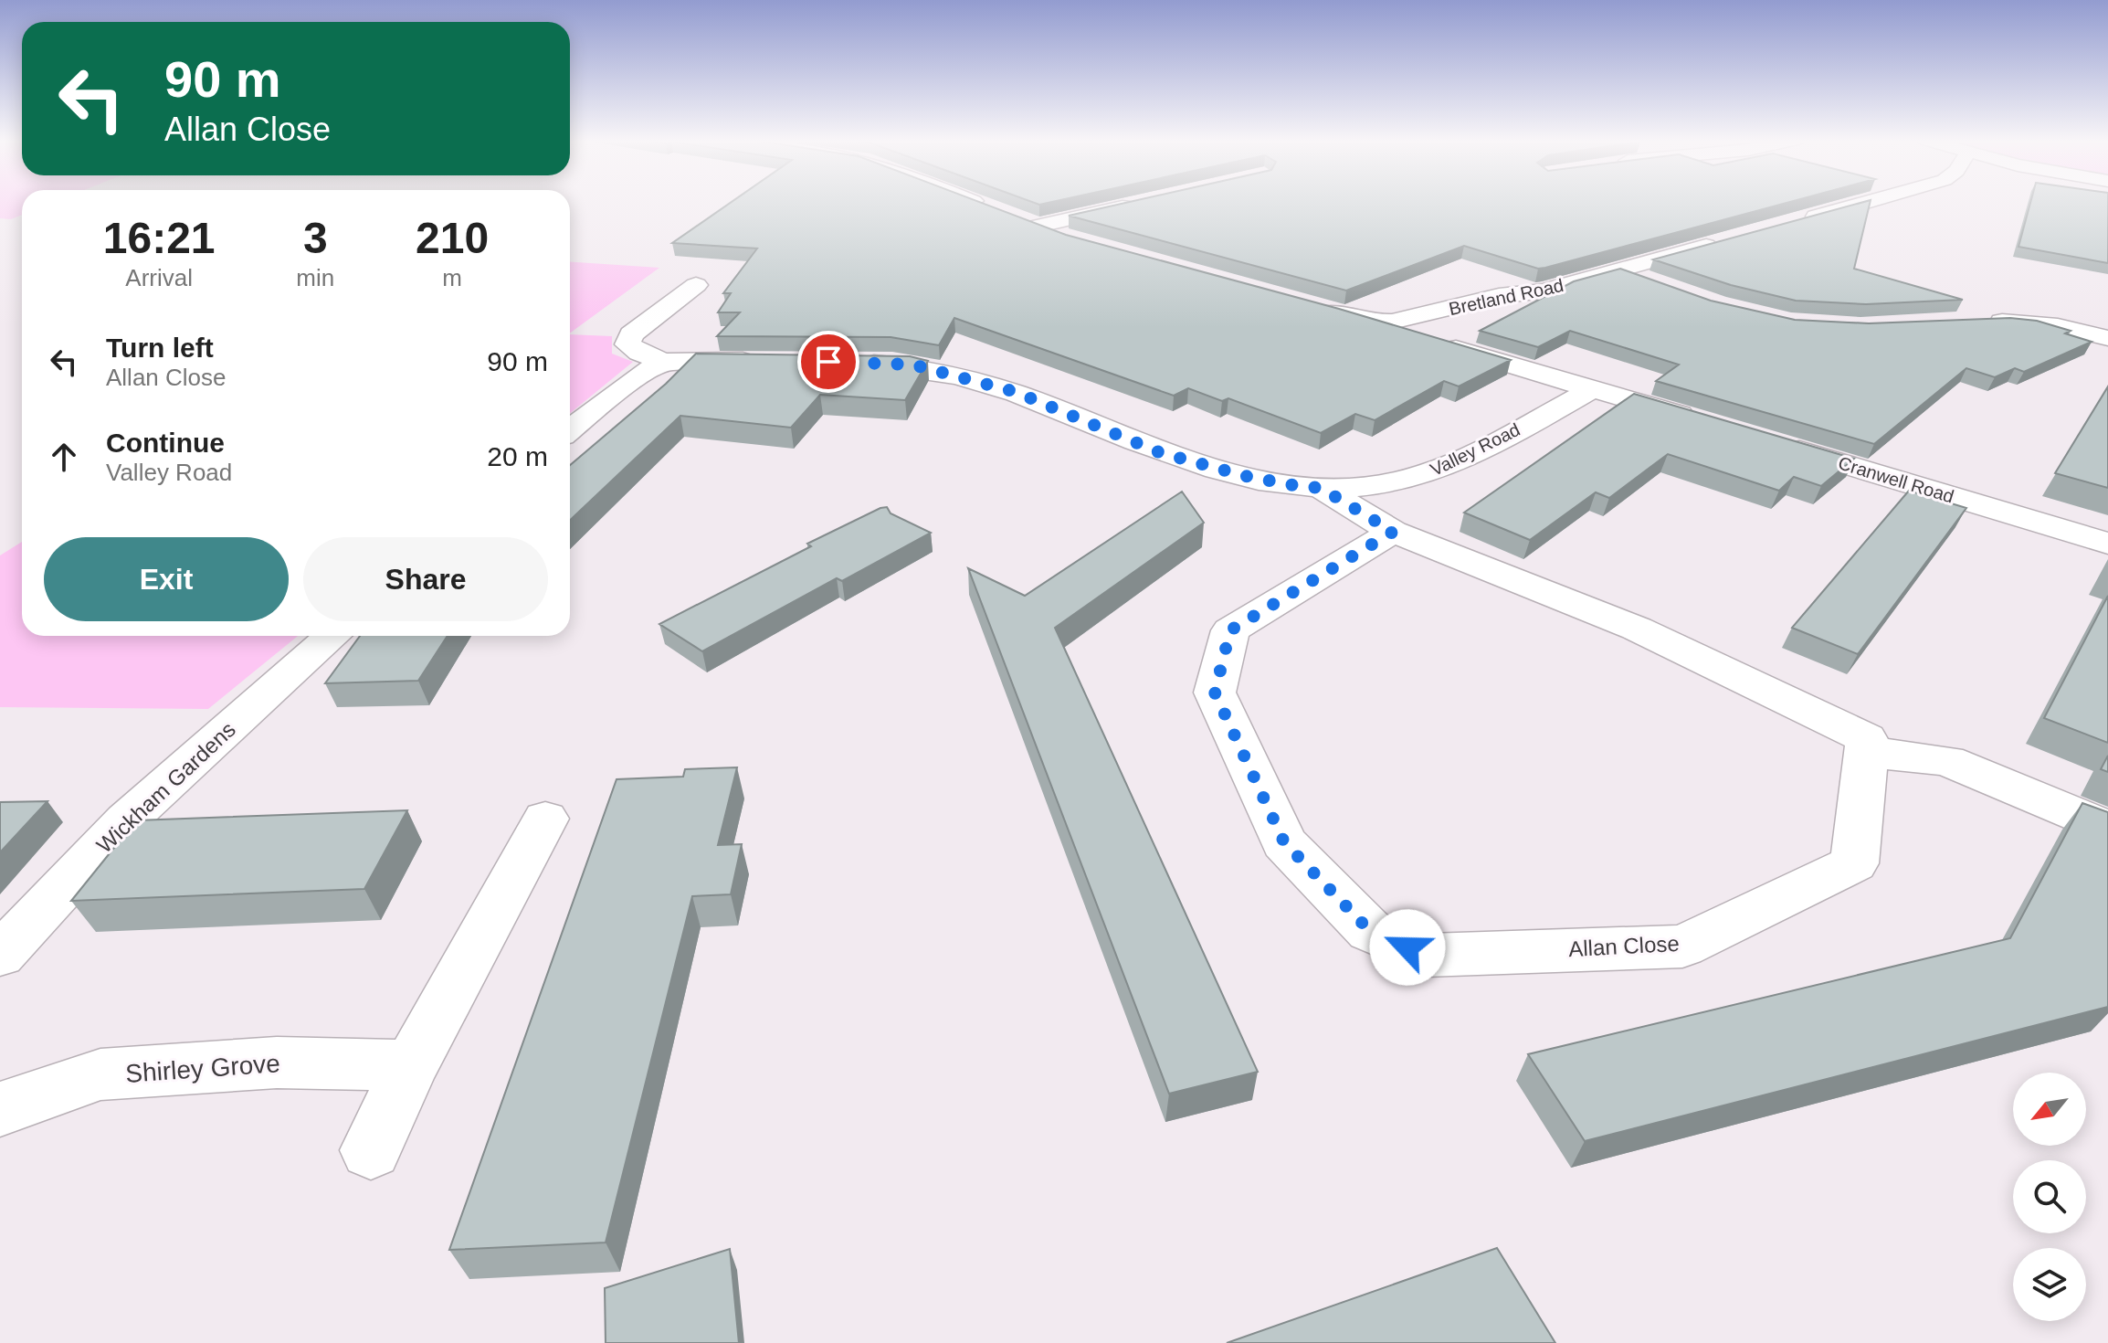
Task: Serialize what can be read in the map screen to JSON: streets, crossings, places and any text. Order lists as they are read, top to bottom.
{
  "streets": {
    "street": [
      "Bretland Road",
      "Valley Road",
      "Cranwell Road",
      "Wickham Gardens",
      "Allan Close",
      "Shirley Grove"
    ]
  },
  "north": "bottom left",
  "page": {
    "turn": ["90 m", "Allan Close"],
    "eta": [
      "16:21",
      "Arrival",
      "3",
      "min",
      "210",
      "m"
    ],
    "list": [
      {
        "name": "Turn left",
        "note": "Allan Close",
        "value": "90 m"
      },
      {
        "name": "Continue",
        "note": "Valley Road",
        "value": "20 m"
      }
    ],
    "buttons": ["Exit", "Share"]
  }
}
